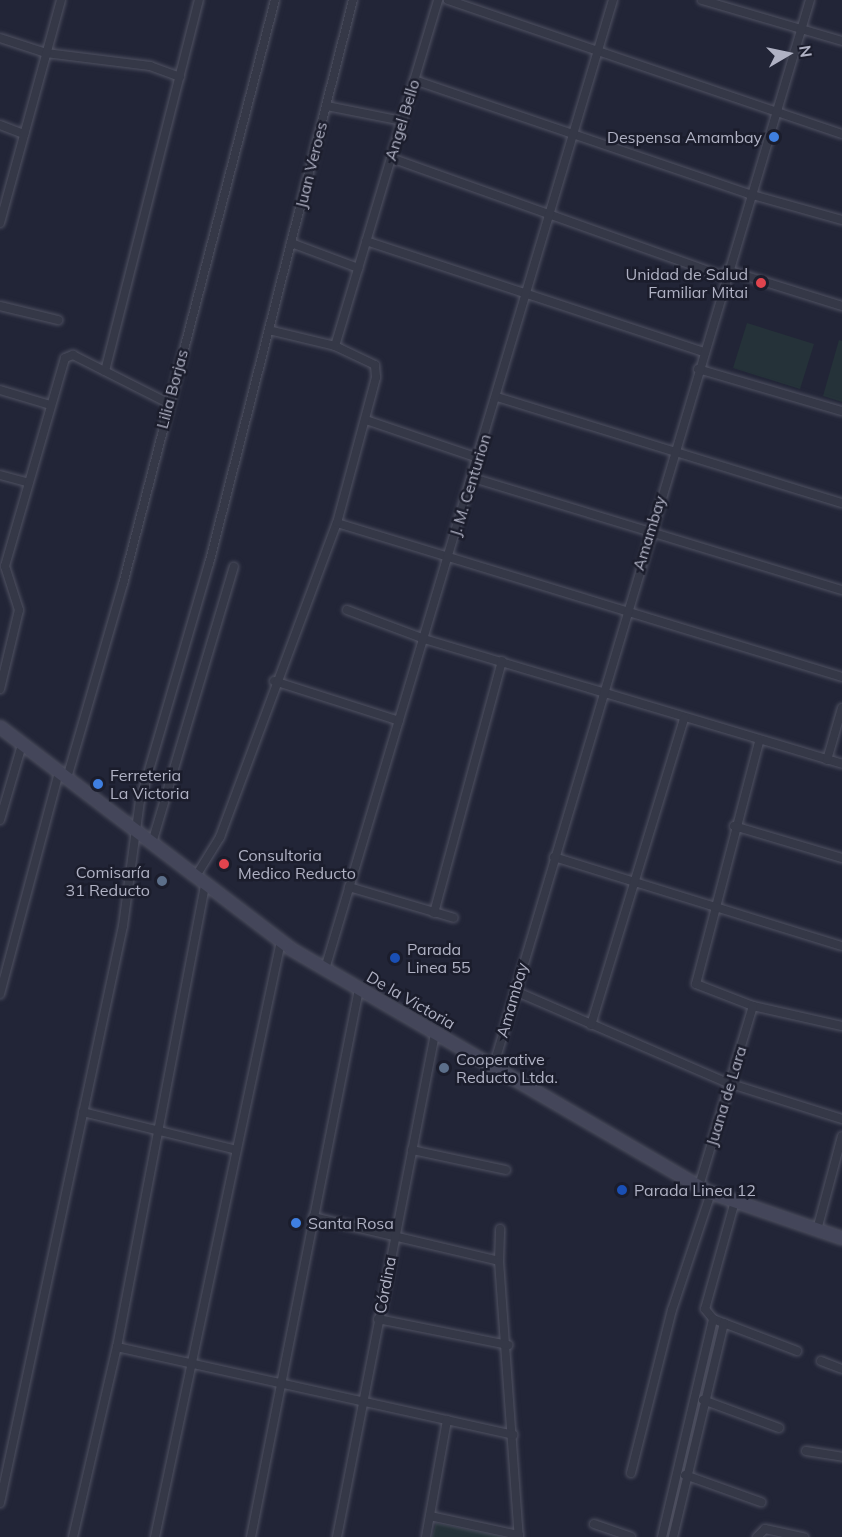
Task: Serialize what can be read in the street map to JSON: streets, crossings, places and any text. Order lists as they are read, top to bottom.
{
  "streets": {
    "main road": ["De la Victoria"],
    "street": [
      "Angel Bello",
      "Juan Veroes",
      "Lilia Borjas",
      "J. M. Centurion",
      "Amambay",
      "Juana de Lara",
      "Córdina"
    ]
  },
  "crossings": [
    ["Juan Veroes", "De la Victoria"],
    ["Lilia Borjas", "De la Victoria"],
    ["J. M. Centurion", "De la Victoria"],
    ["Amambay", "De la Victoria"],
    ["De la Victoria", "Juana de Lara"],
    ["De la Victoria", "Córdina"]
  ],
  "places": [
    "Despensa Amambay",
    "Unidad de Salud Familiar Mitai",
    "Ferreteria La Victoria",
    "Consultoria Medico Reducto",
    "Comisaría 31 Reducto",
    "Parada Linea 55",
    "Cooperative Reducto Ltda.",
    "Parada Linea 12",
    "Santa Rosa"
  ],
  "north": "right"
}
